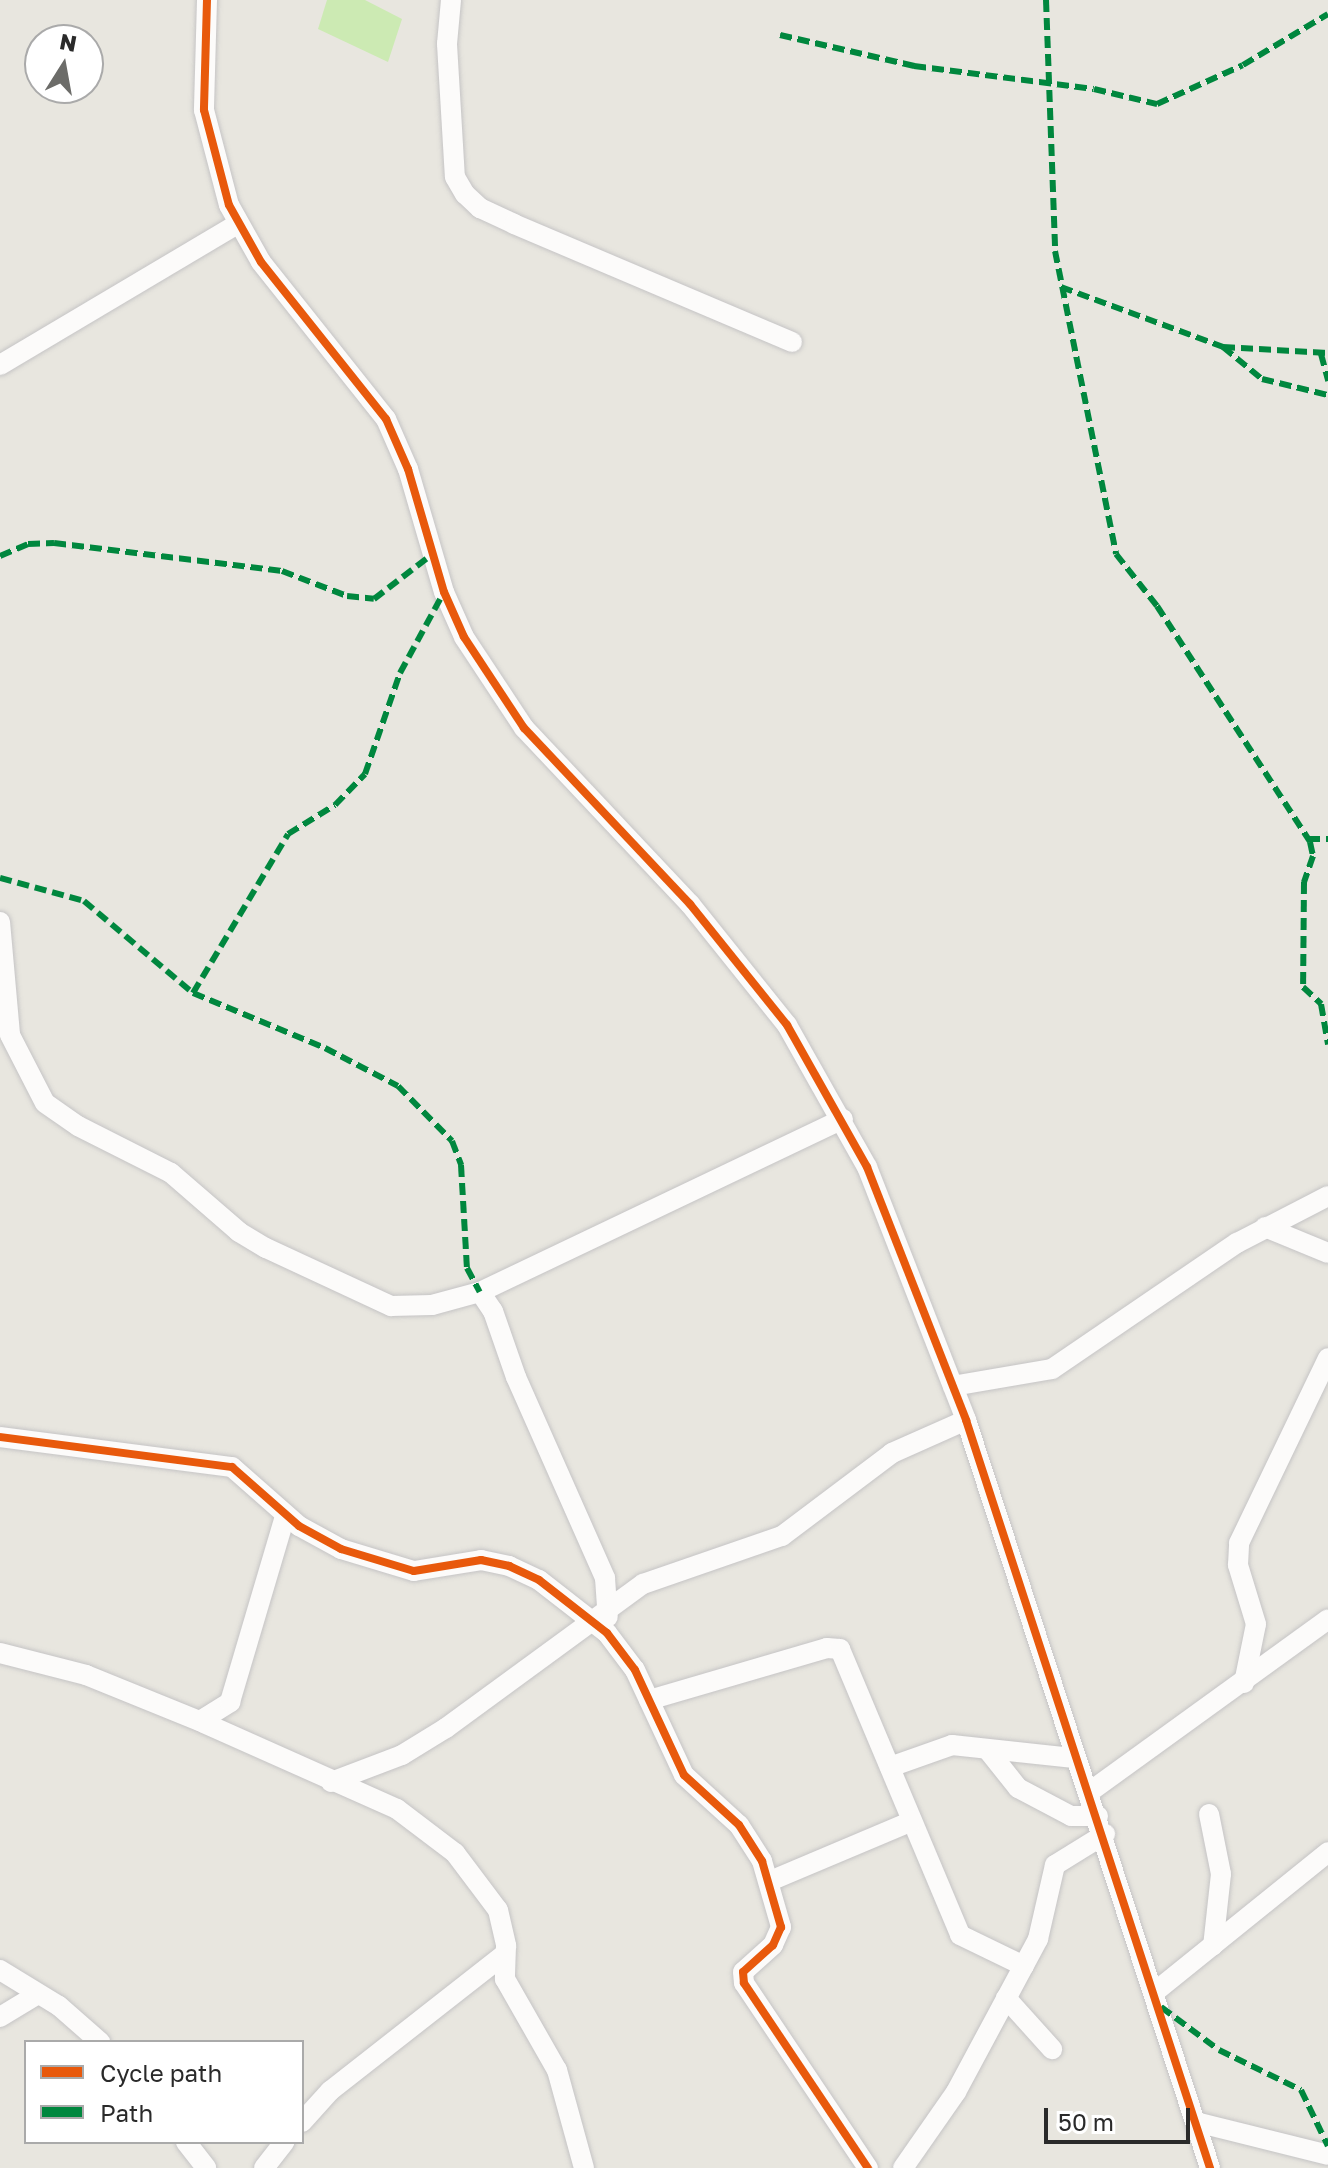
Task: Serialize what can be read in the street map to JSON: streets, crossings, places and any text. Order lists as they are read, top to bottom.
{
  "legend": ["Cycle path", "Path"],
  "scale_bar": "50 m",
  "north": "top"
}
